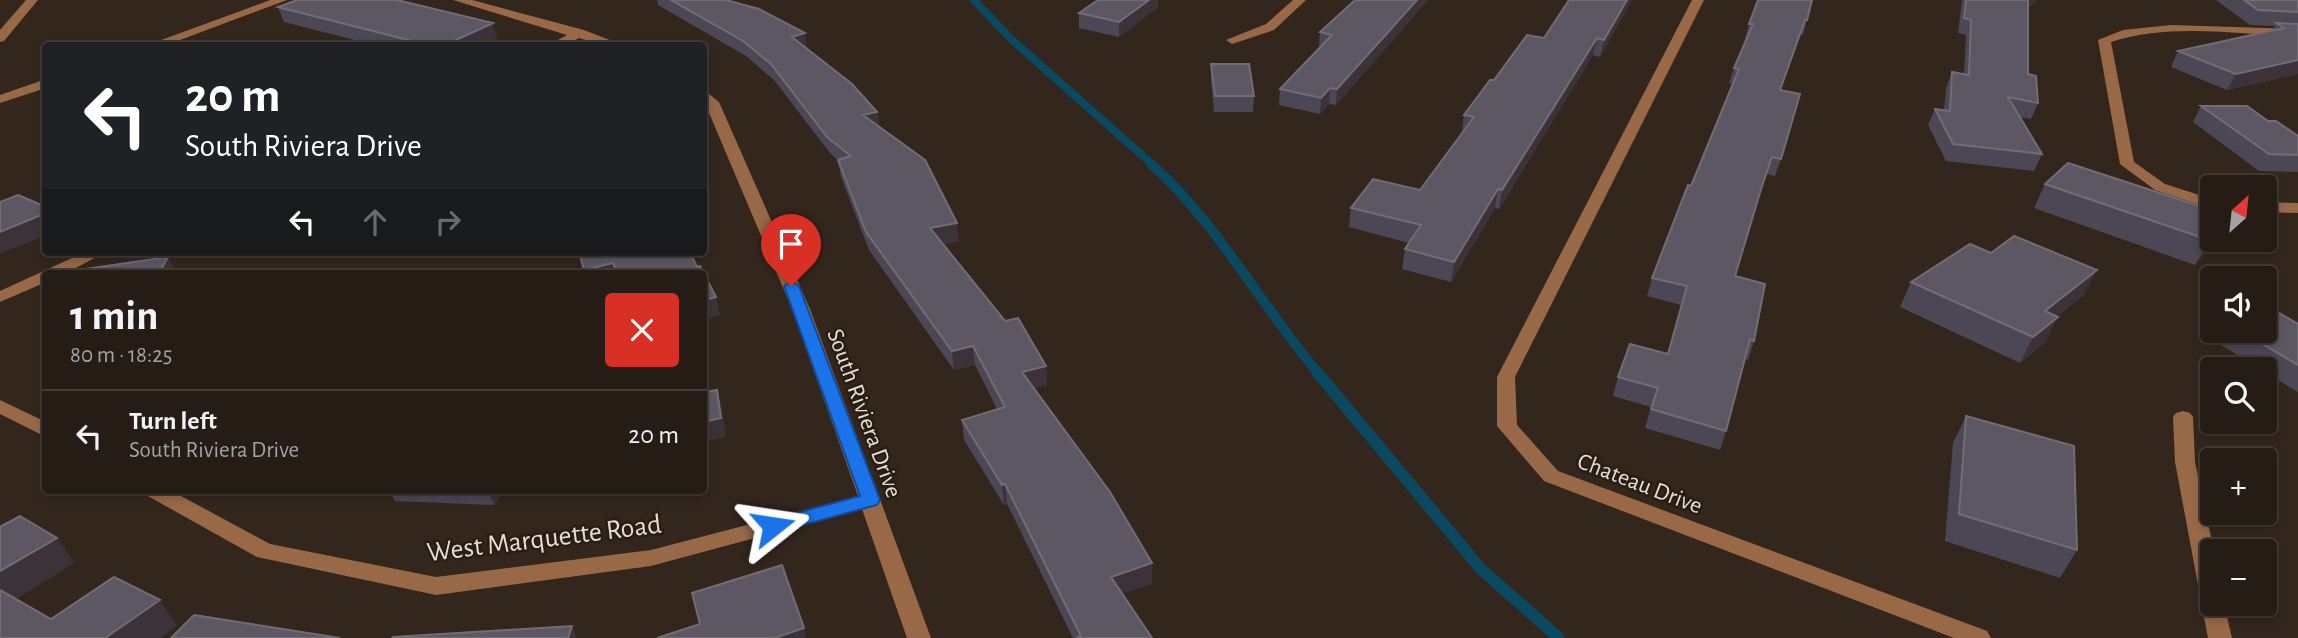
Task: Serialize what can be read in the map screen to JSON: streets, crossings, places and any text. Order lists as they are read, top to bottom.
{
  "streets": {
    "street": ["South Riviera Drive", "Chateau Drive", "West Marquette Road"]
  },
  "crossings": [
    ["South Riviera Drive", "West Marquette Road"]
  ],
  "north": "top right",
  "page": {
    "turn": ["20 m", "South Riviera Drive"],
    "map_buttons": ["+", "−"],
    "heading": ["1 min", "80 m · 18:25"],
    "list": [
      {
        "name": "Turn left",
        "note": "South Riviera Drive",
        "value": "20 m"
      }
    ]
  }
}
